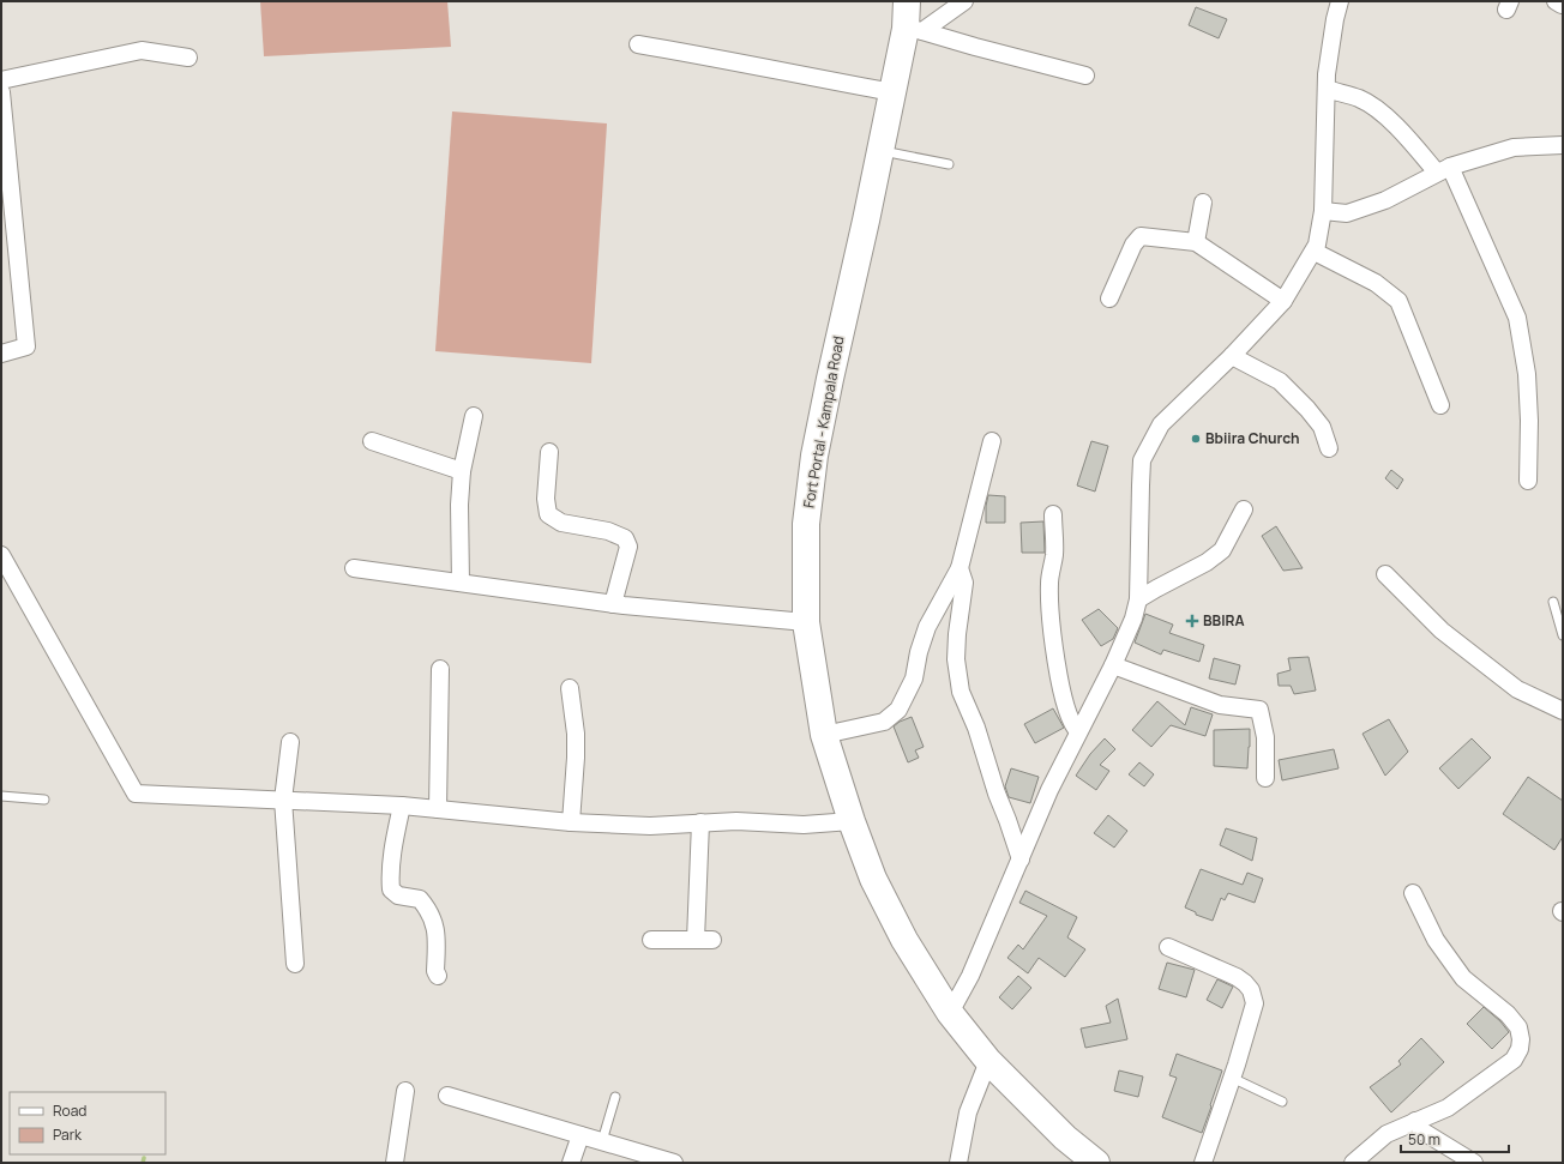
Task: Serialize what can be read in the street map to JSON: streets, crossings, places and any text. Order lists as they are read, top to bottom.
{
  "streets": {
    "main road": ["Fort Portal - Kampala Road"]
  },
  "places": {
    "other": ["Bbiira Church"],
    "health": ["BBIRA"]
  },
  "legend": ["Road", "Park"],
  "scale_bar": "50 m"
}
